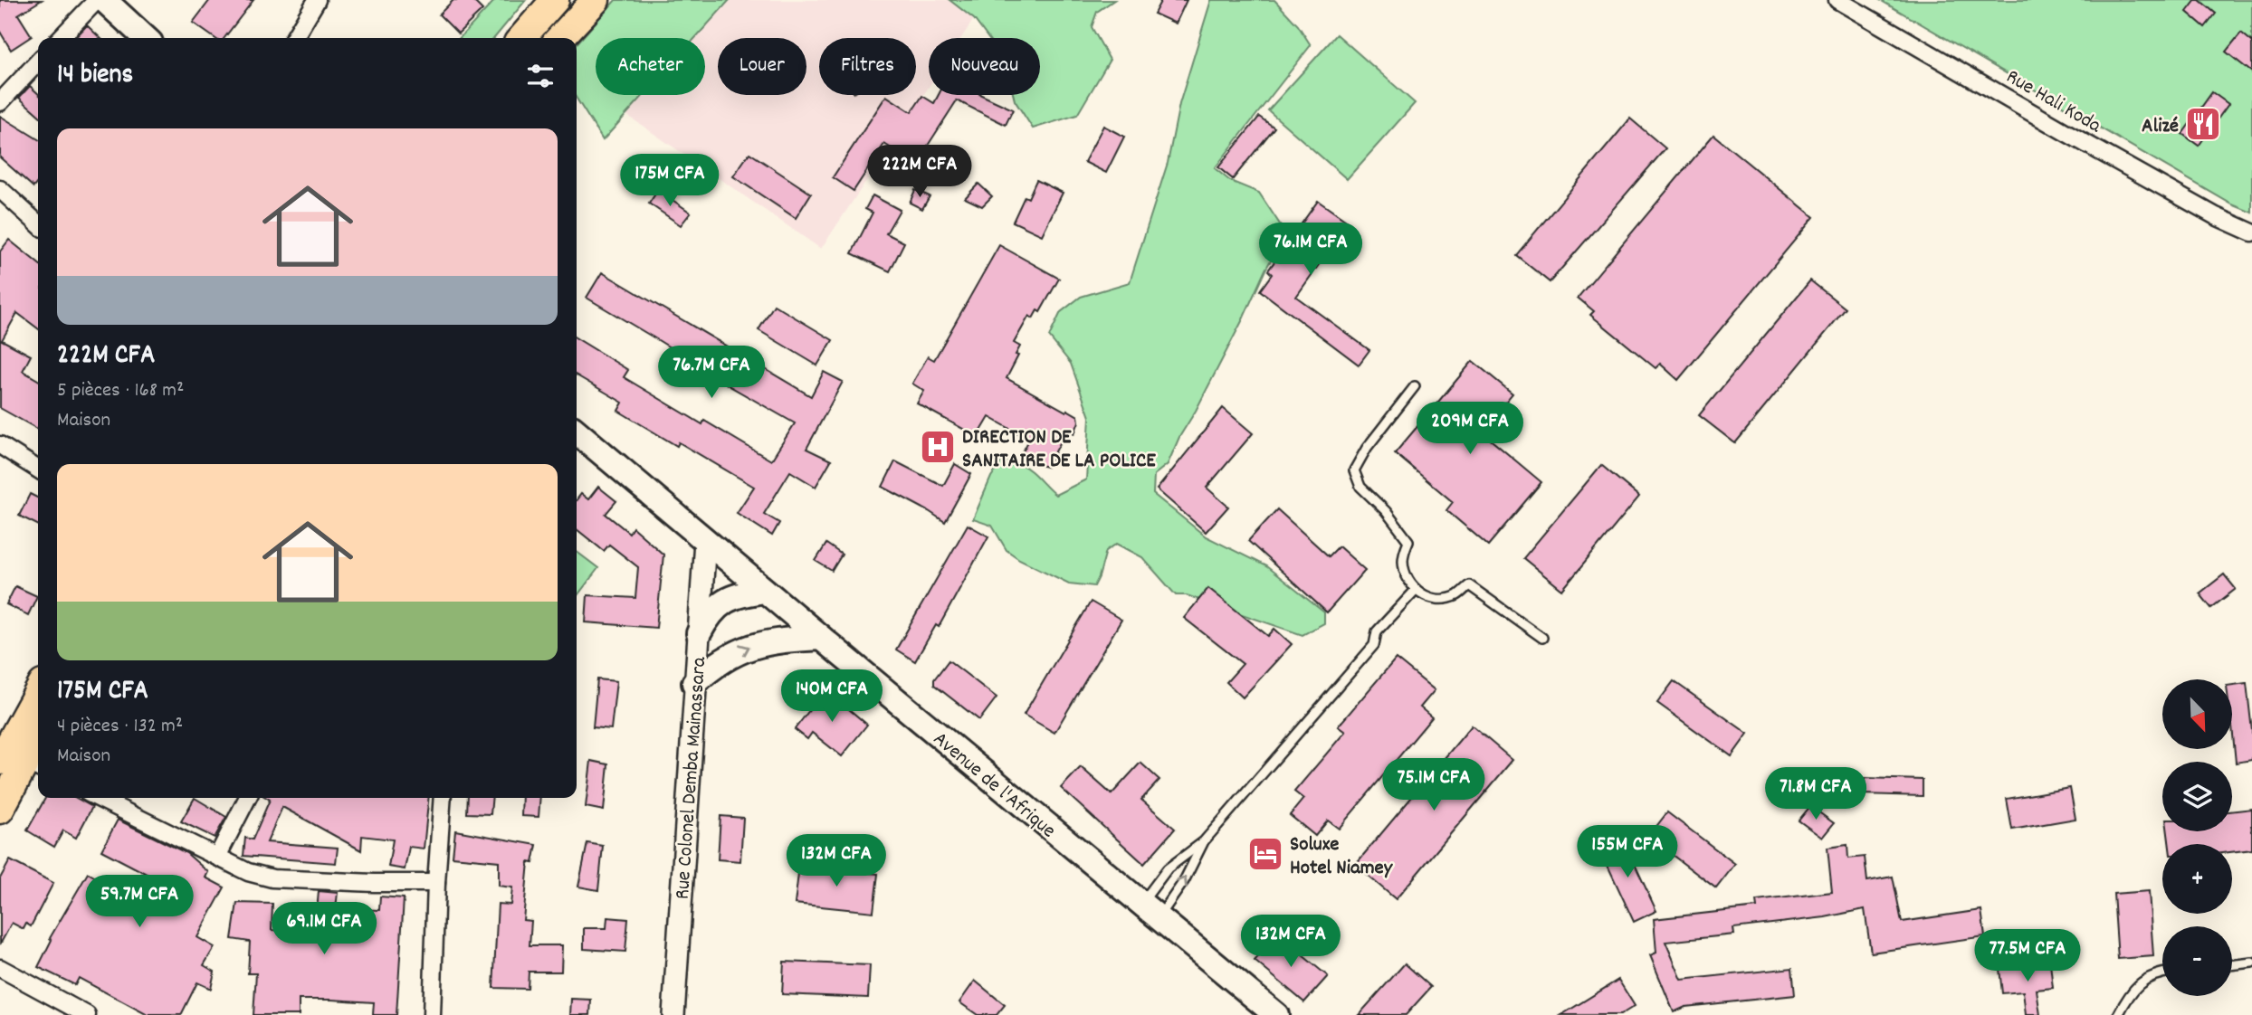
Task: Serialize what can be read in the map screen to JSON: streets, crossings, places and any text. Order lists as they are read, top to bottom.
{
  "streets": {
    "main road": ["Avenue de l'Afrique"],
    "street": ["Rue Hali Koda", "Rue Colonel Demba Mainassara"]
  },
  "crossings": [
    ["Rue Colonel Demba Mainassara", "Avenue de l'Afrique"]
  ],
  "places": {
    "restaurant": ["Alizé"],
    "hospital": ["DIRECTION DE SANITAIRE DE LA POLICE"],
    "hotel": ["Soluxe Hotel Niamey"]
  },
  "north": "bottom right",
  "page": {
    "chip": [
      "Acheter",
      "Louer",
      "Filtres",
      "Nouveau"
    ],
    "heading": "14 biens",
    "list": [
      {
        "name": "222M CFA",
        "note": "5 pièces · 168 m² · Maison"
      },
      {
        "name": "175M CFA",
        "note": "4 pièces · 132 m² · Maison"
      }
    ],
    "price": [
      "222M CFA",
      "175M CFA",
      "76.1M CFA",
      "76.7M CFA",
      "209M CFA",
      "140M CFA",
      "75.1M CFA",
      "71.8M CFA",
      "155M CFA",
      "132M CFA",
      "59.7M CFA",
      "69.1M CFA",
      "132M CFA",
      "77.5M CFA"
    ],
    "map_buttons": ["+", "−"]
  }
}
